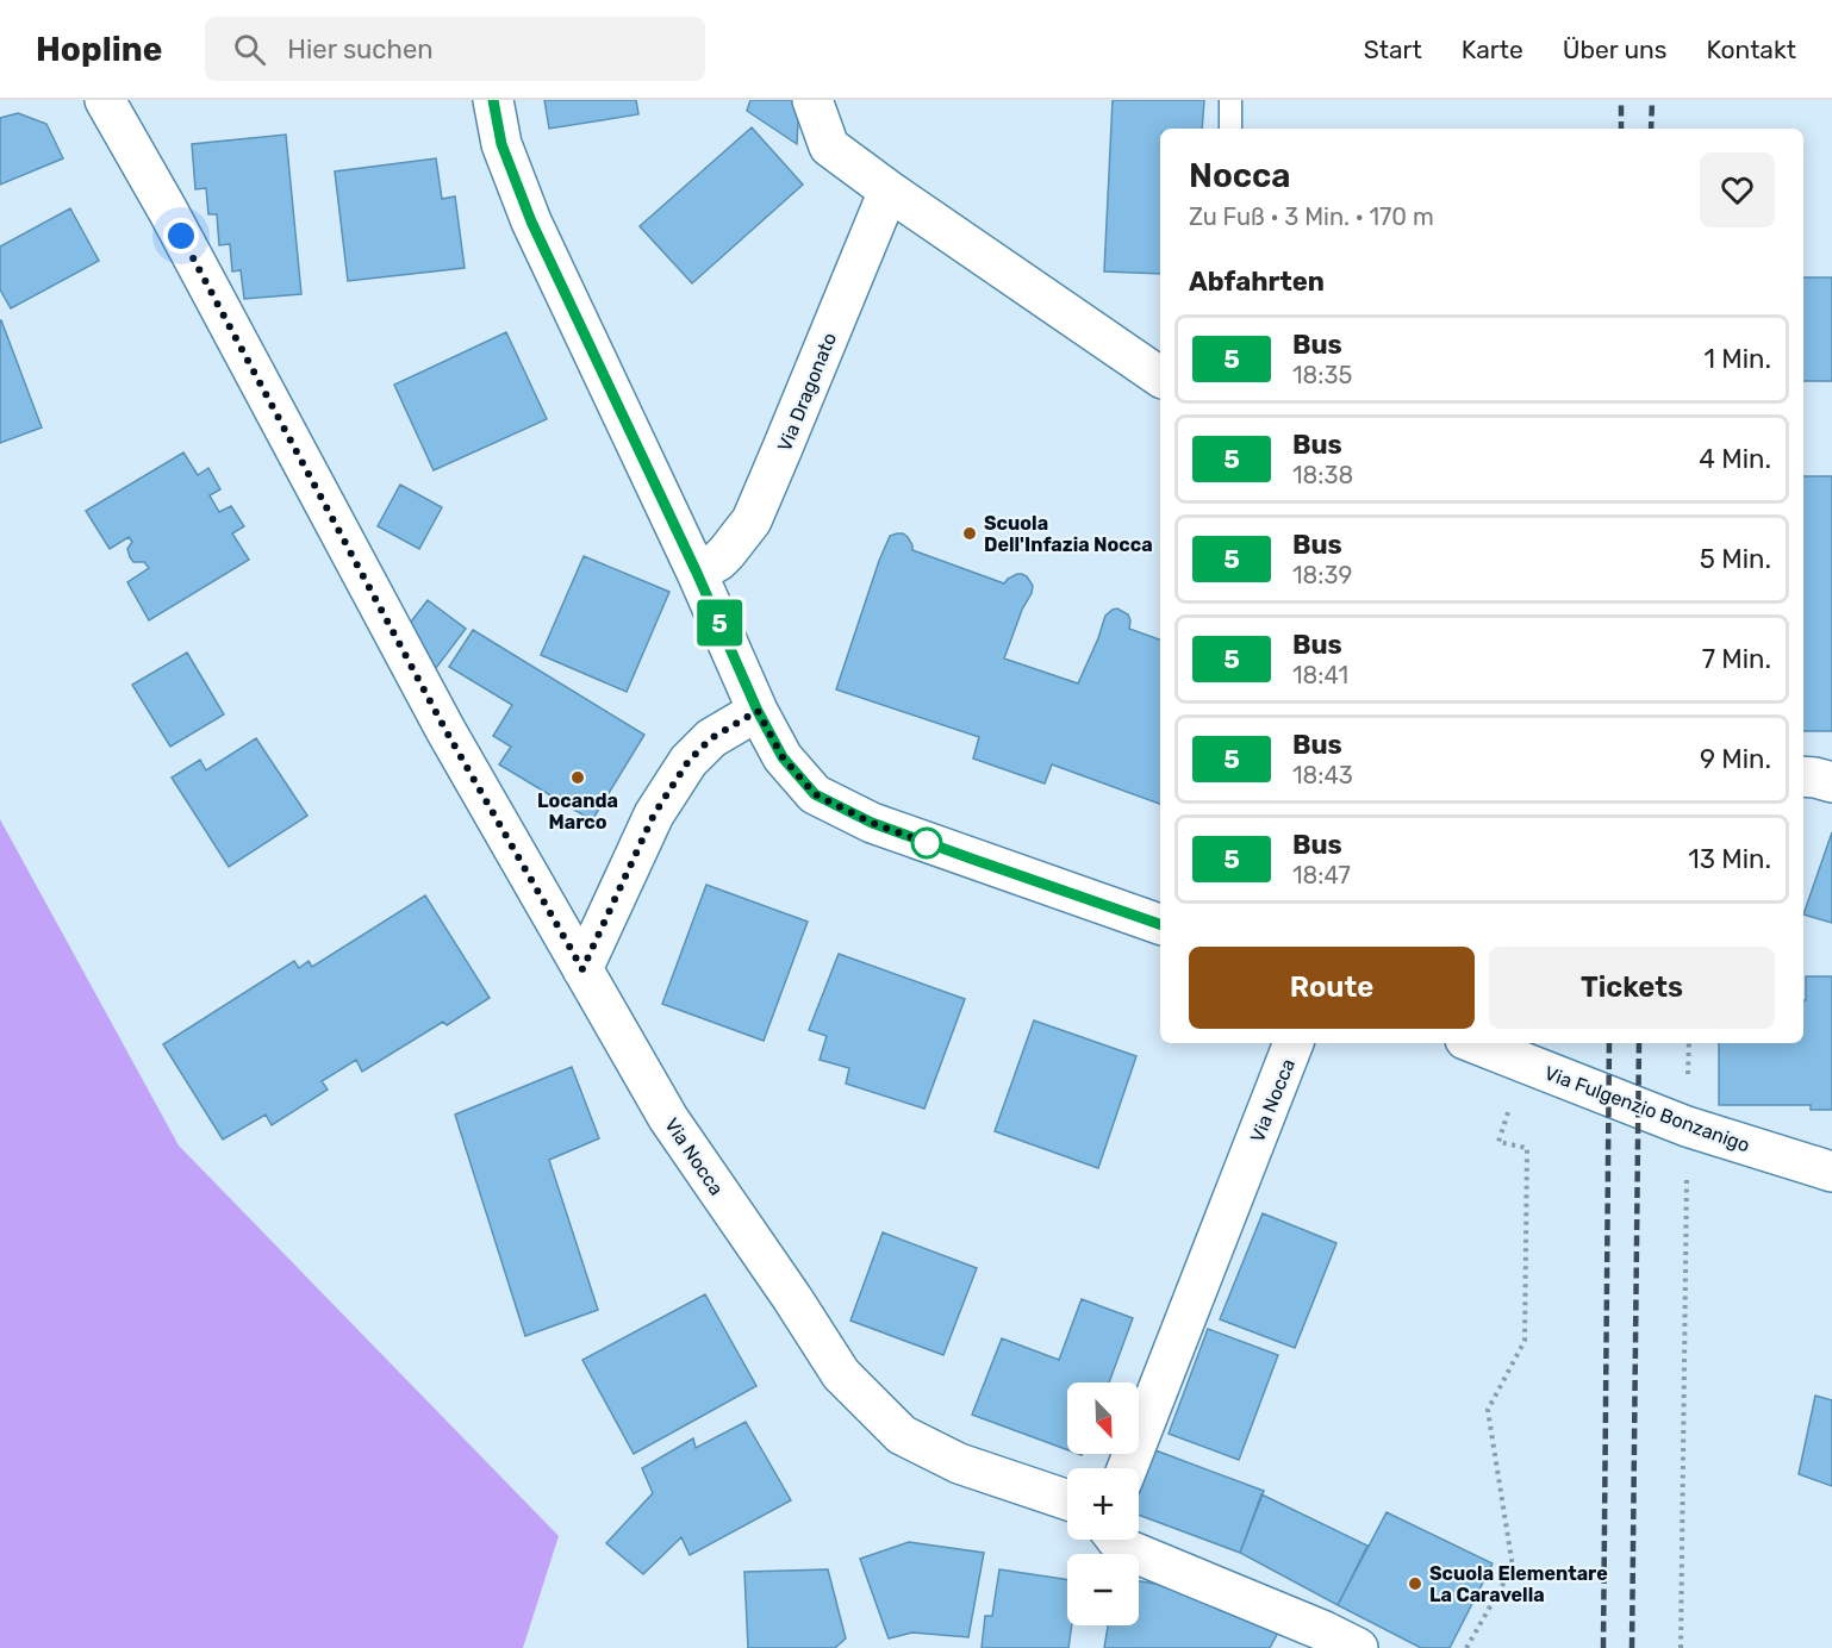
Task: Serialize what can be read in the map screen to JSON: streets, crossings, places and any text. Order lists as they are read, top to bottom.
{
  "streets": {
    "street": ["Via Dragonato", "Via Nocca", "Via Fulgenzio Bonzanigo"]
  },
  "places": ["Scuola Dell'Infazia Nocca", "Locanda Marco", "Scuola Elementare La Caravella"],
  "lines": ["bus line 5"],
  "north": "bottom right",
  "page": {
    "header": "Hopline",
    "search": "Hier suchen",
    "nav": [
      "Start",
      "Karte",
      "Über uns",
      "Kontakt"
    ],
    "on_map": "5",
    "heading": [
      ["Nocca", "Zu Fuß · 3 Min. · 170 m"],
      "Abfahrten"
    ],
    "list": [
      {
        "mark": "5",
        "name": "Bus",
        "note": "18:35",
        "value": "1 Min."
      },
      {
        "mark": "5",
        "name": "Bus",
        "note": "18:38",
        "value": "4 Min."
      },
      {
        "mark": "5",
        "name": "Bus",
        "note": "18:39",
        "value": "5 Min."
      },
      {
        "mark": "5",
        "name": "Bus",
        "note": "18:41",
        "value": "7 Min."
      },
      {
        "mark": "5",
        "name": "Bus",
        "note": "18:43",
        "value": "9 Min."
      },
      {
        "mark": "5",
        "name": "Bus",
        "note": "18:47",
        "value": "13 Min."
      }
    ],
    "buttons": ["Route", "Tickets"],
    "map_buttons": ["+", "−"]
  }
}
